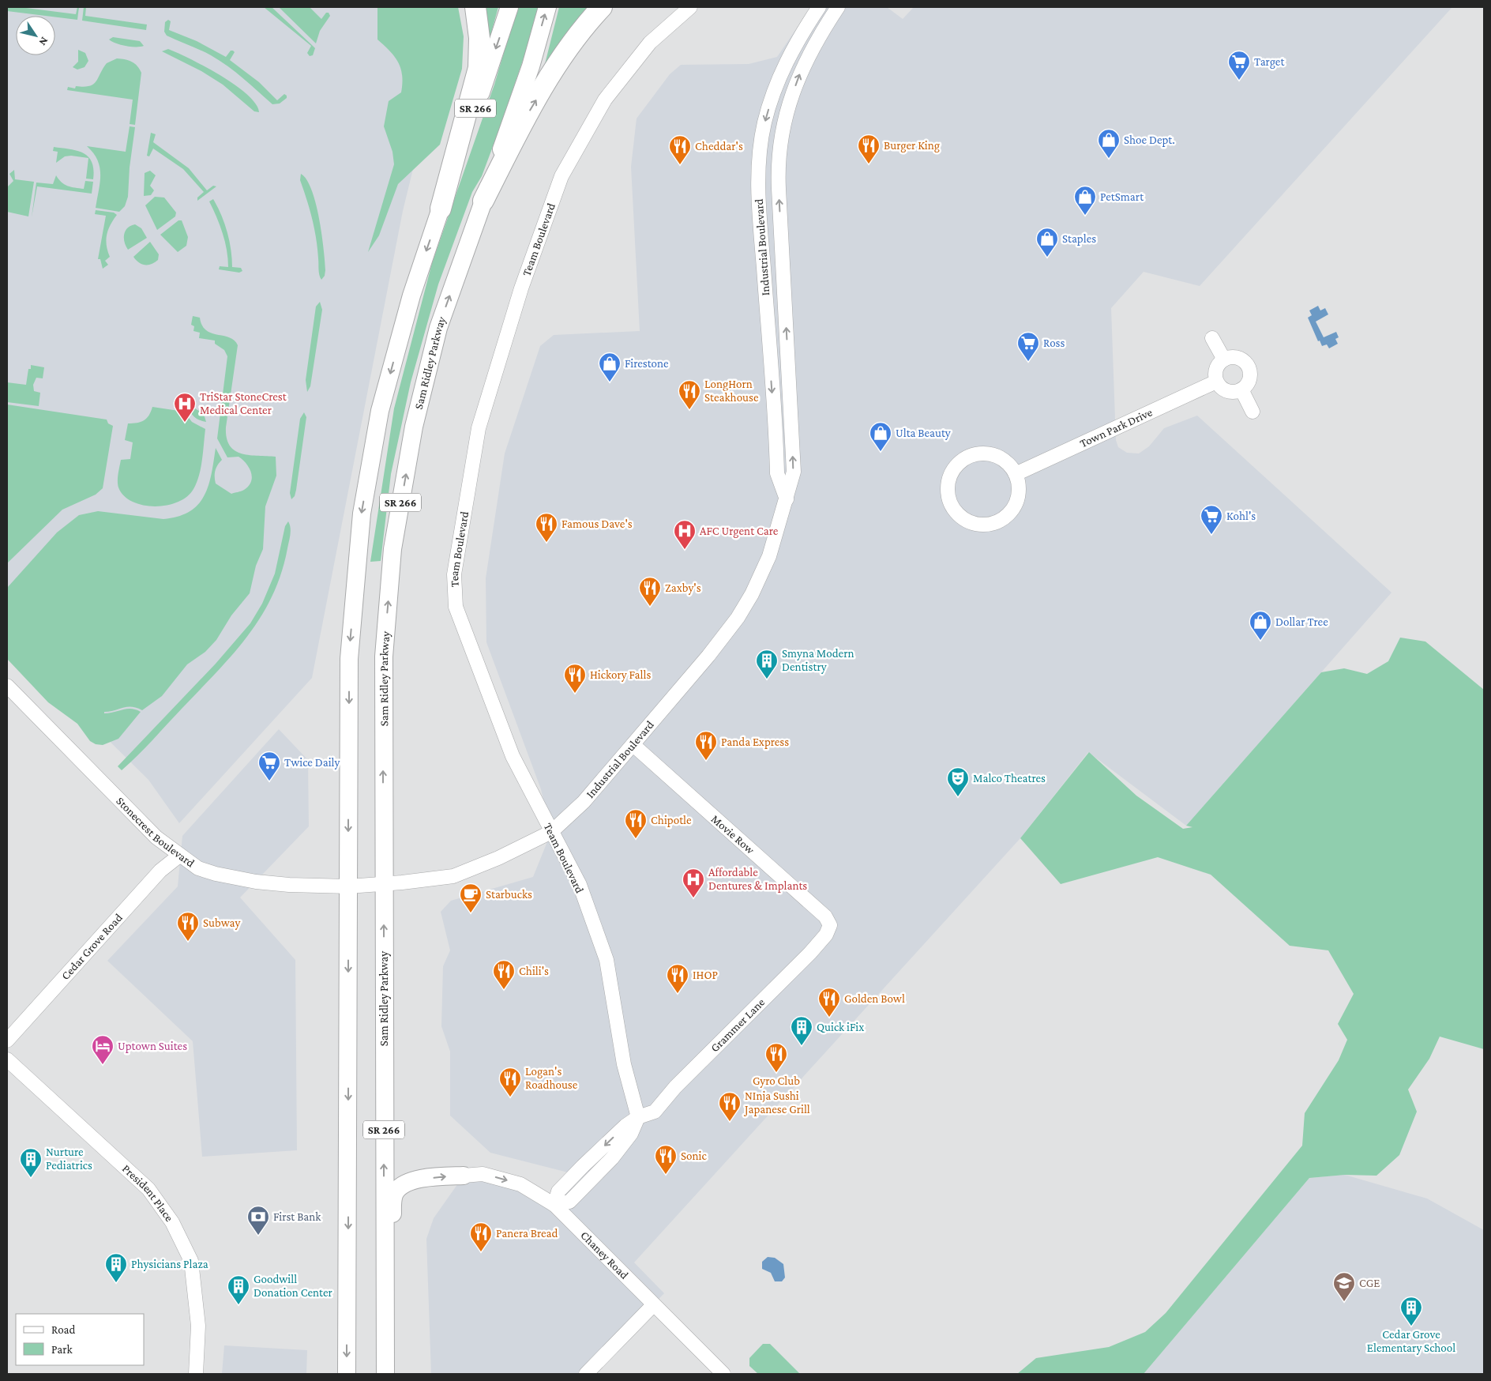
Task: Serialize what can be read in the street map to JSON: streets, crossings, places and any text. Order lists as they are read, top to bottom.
{
  "streets": {
    "main road": ["SR 266", "Sam Ridley Parkway"],
    "street": [
      "Team Boulevard",
      "Industrial Boulevard",
      "Town Park Drive",
      "Stonecrest Boulevard",
      "Movie Row",
      "Cedar Grove Road",
      "Grammer Lane",
      "President Place",
      "Chaney Road"
    ]
  },
  "crossings": [
    ["SR 266", "Industrial Boulevard"],
    ["SR 266", "Stonecrest Boulevard"],
    ["Team Boulevard", "Industrial Boulevard"],
    ["Industrial Boulevard", "Sam Ridley Parkway"],
    ["Industrial Boulevard", "Stonecrest Boulevard"],
    ["Industrial Boulevard", "Movie Row"],
    ["Stonecrest Boulevard", "Cedar Grove Road"],
    ["Movie Row", "Grammer Lane"]
  ],
  "places": {
    "supermarket": [
      "Target",
      "Ross",
      "Kohl's",
      "Twice Daily"
    ],
    "shop": [
      "Shoe Dept.",
      "PetSmart",
      "Staples",
      "Firestone",
      "Ulta Beauty",
      "Dollar Tree"
    ],
    "restaurant": [
      "Burger King",
      "Cheddar's",
      "LongHorn Steakhouse",
      "Famous Dave's",
      "Zaxby's",
      "Hickory Falls",
      "Panda Express",
      "Chipotle",
      "Subway",
      "Chili's",
      "IHOP",
      "Golden Bowl",
      "Gyro Club",
      "Logan's Roadhouse",
      "NInja Sushi Japanese Grill",
      "Sonic",
      "Panera Bread"
    ],
    "hospital": ["TriStar StoneCrest Medical Center", "AFC Urgent Care", "Affordable Dentures & Implants"],
    "building": [
      "Smyna Modern Dentistry",
      "Quick iFix",
      "Nurture Pediatrics",
      "Physicians Plaza",
      "Goodwill Donation Center",
      "Cedar Grove Elementary School"
    ],
    "theatre": ["Malco Theatres"],
    "cafe": ["Starbucks"],
    "hotel": ["Uptown Suites"],
    "bank": ["First Bank"],
    "school or university": ["CGE"]
  },
  "legend": ["Road", "Park"],
  "north": "bottom right"
}
